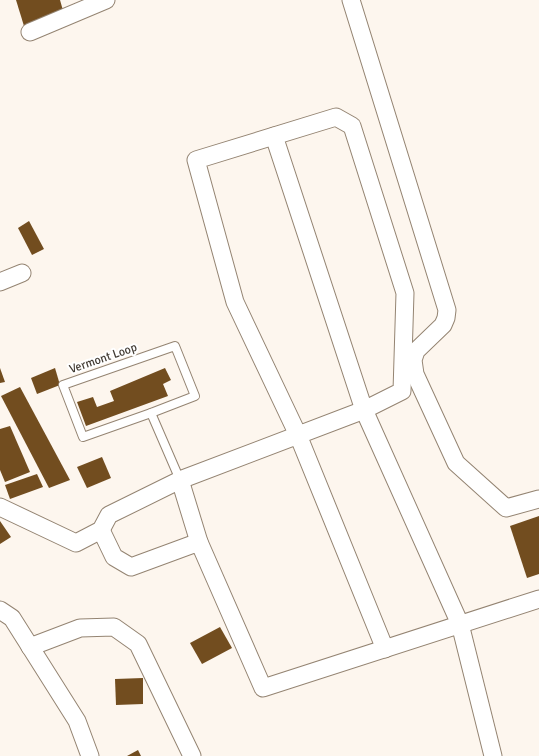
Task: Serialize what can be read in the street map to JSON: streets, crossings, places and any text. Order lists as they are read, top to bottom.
{
  "streets": {
    "lane": ["Vermont Loop"]
  }
}
